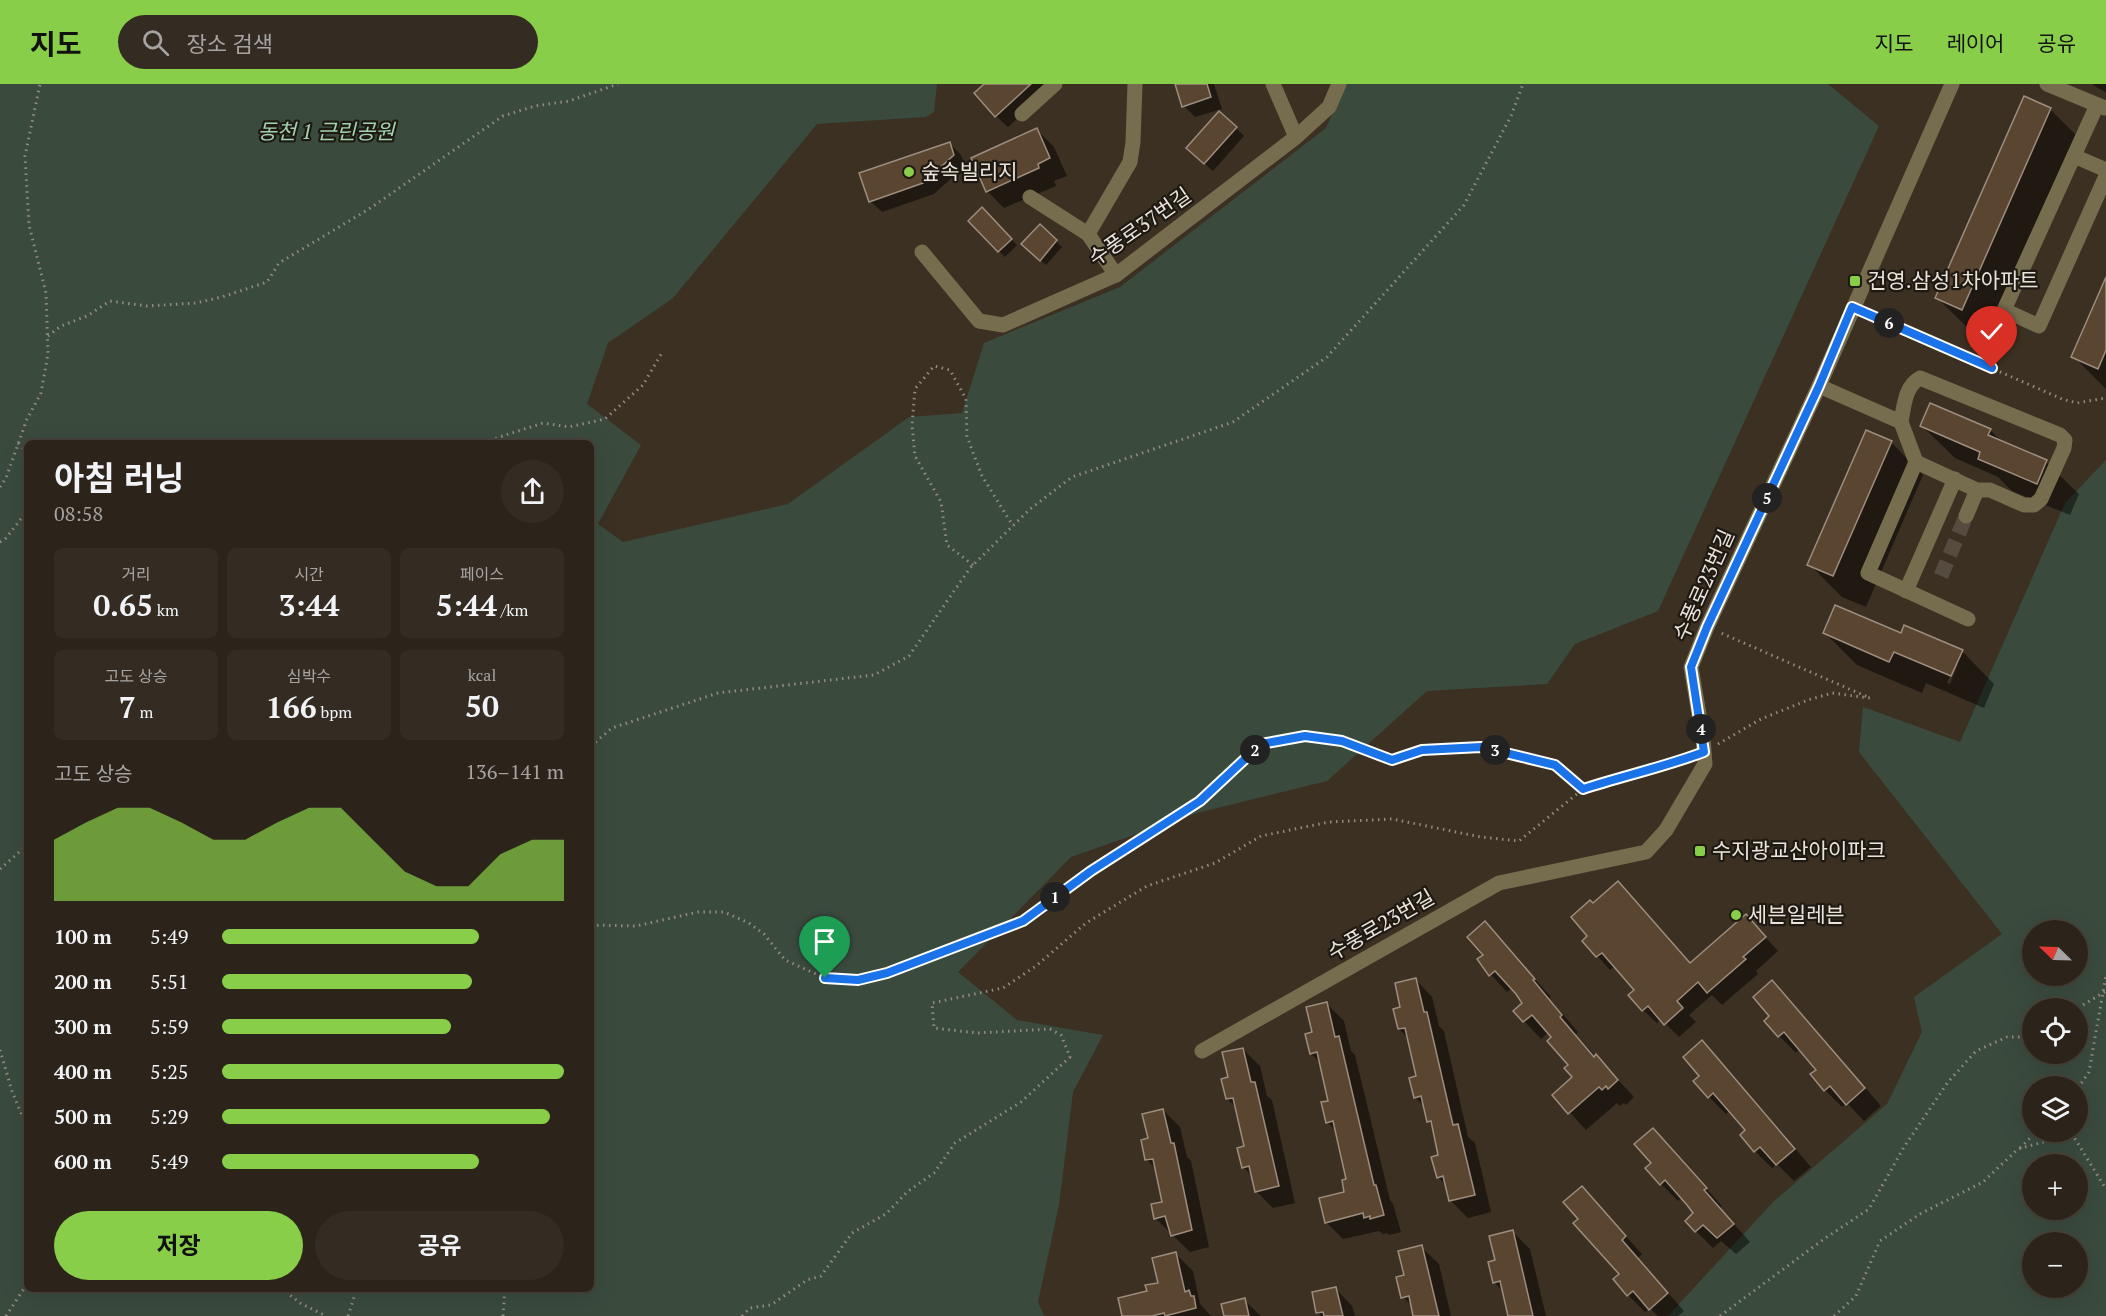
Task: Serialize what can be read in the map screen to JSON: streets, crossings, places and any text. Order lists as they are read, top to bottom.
{
  "streets": {
    "street": ["수풍로37번길", "수풍로23번길"]
  },
  "parks": ["동천 1 근린공원"],
  "places": {
    "other": ["숲속빌리지", "세븐일레븐"],
    "transit": ["건영.삼성1차아파트", "수지광교산아이파크"]
  },
  "north": "top left",
  "page": {
    "header": "지도",
    "search": "장소 검색",
    "nav": ["지도", "레이어", "공유"],
    "pins": [
      "6",
      "5",
      "4",
      "2",
      "3",
      "1"
    ],
    "heading": ["아침 러닝", "08:58"],
    "stats": [
      ["거리", "0.65 km"],
      ["시간", "3:44"],
      ["페이스", "5:44 /km"],
      ["고도 상승", "7 m"],
      ["심박수", "166 bpm"],
      ["kcal", "50"]
    ],
    "chart": ["고도 상승", "136–141 m"],
    "list": [
      {
        "name": "100 m",
        "note": "5:49"
      },
      {
        "name": "200 m",
        "note": "5:51"
      },
      {
        "name": "300 m",
        "note": "5:59"
      },
      {
        "name": "400 m",
        "note": "5:25"
      },
      {
        "name": "500 m",
        "note": "5:29"
      },
      {
        "name": "600 m",
        "note": "5:49"
      }
    ],
    "map_buttons": ["+", "−"],
    "buttons": ["저장", "공유"]
  }
}
